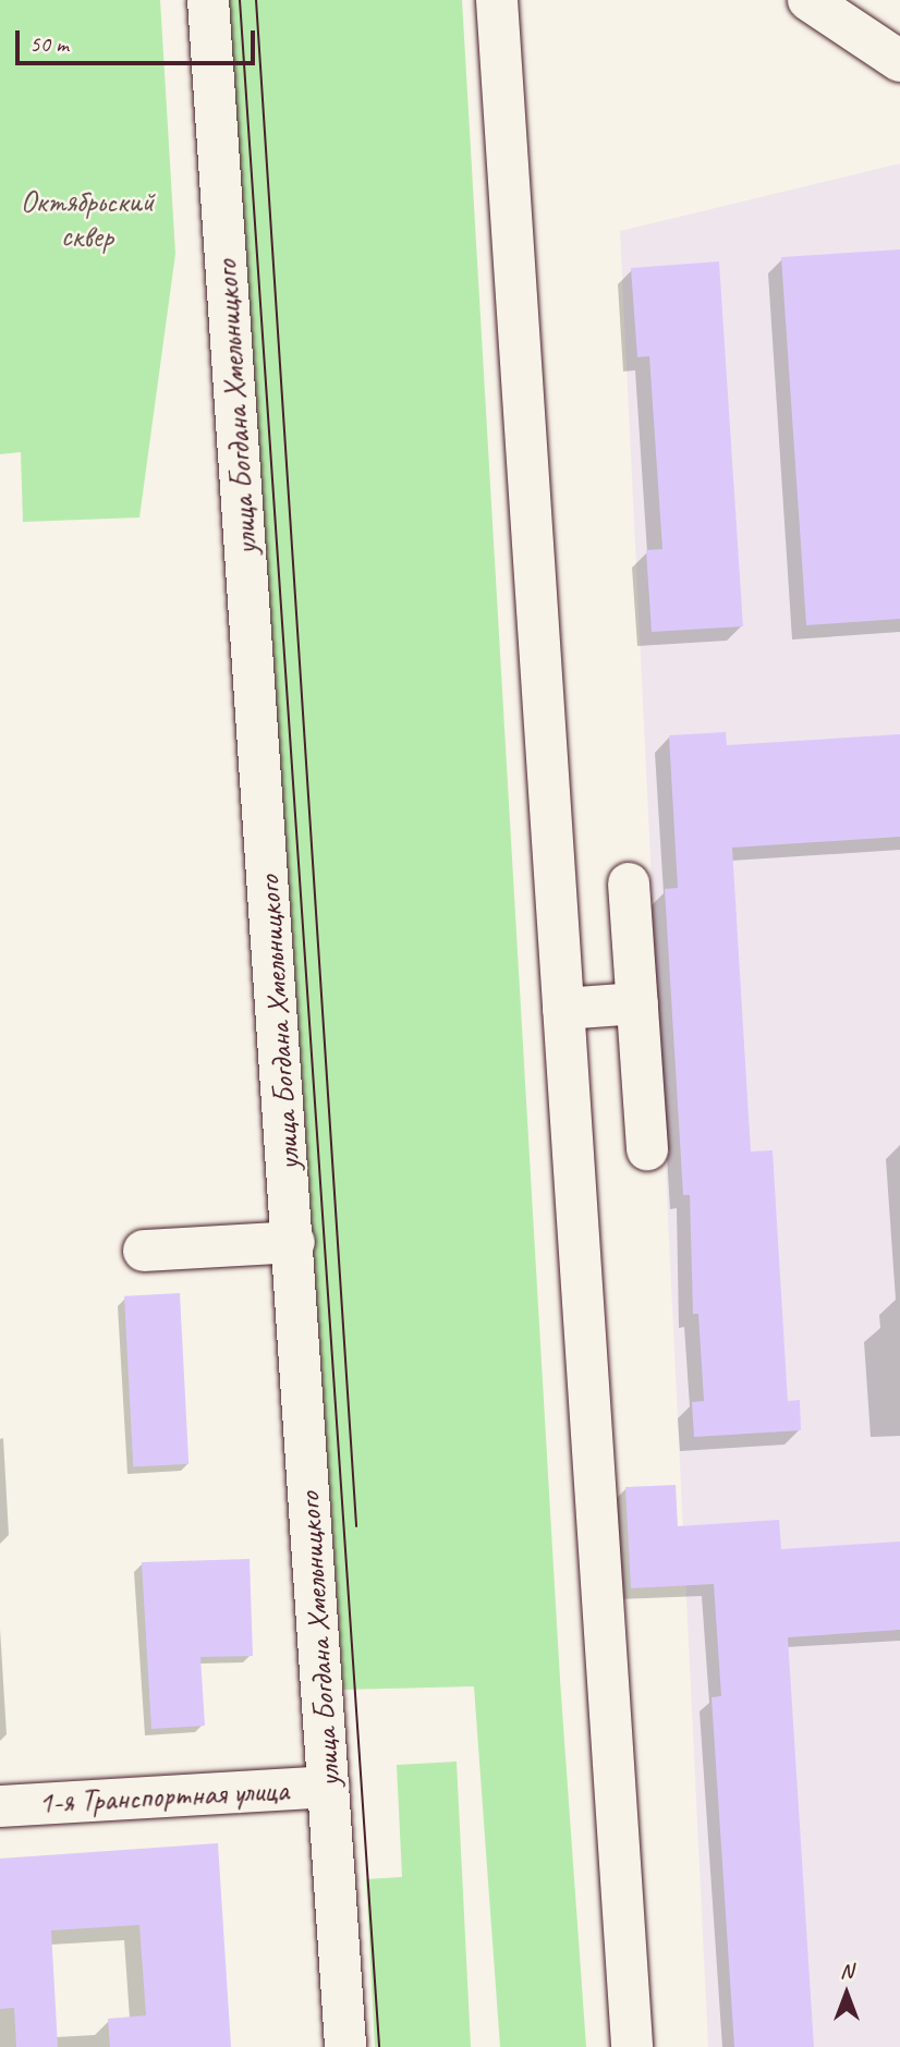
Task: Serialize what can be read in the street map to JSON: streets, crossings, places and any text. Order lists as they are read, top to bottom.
{
  "streets": {
    "main road": ["улица Богдана Хмельницкого", "1-я Транспортная улица"]
  },
  "crossings": [
    ["улица Богдана Хмельницкого", "1-я Транспортная улица"]
  ],
  "parks": ["Октябрьский сквер"],
  "scale_bar": "50 m",
  "north": "top"
}
